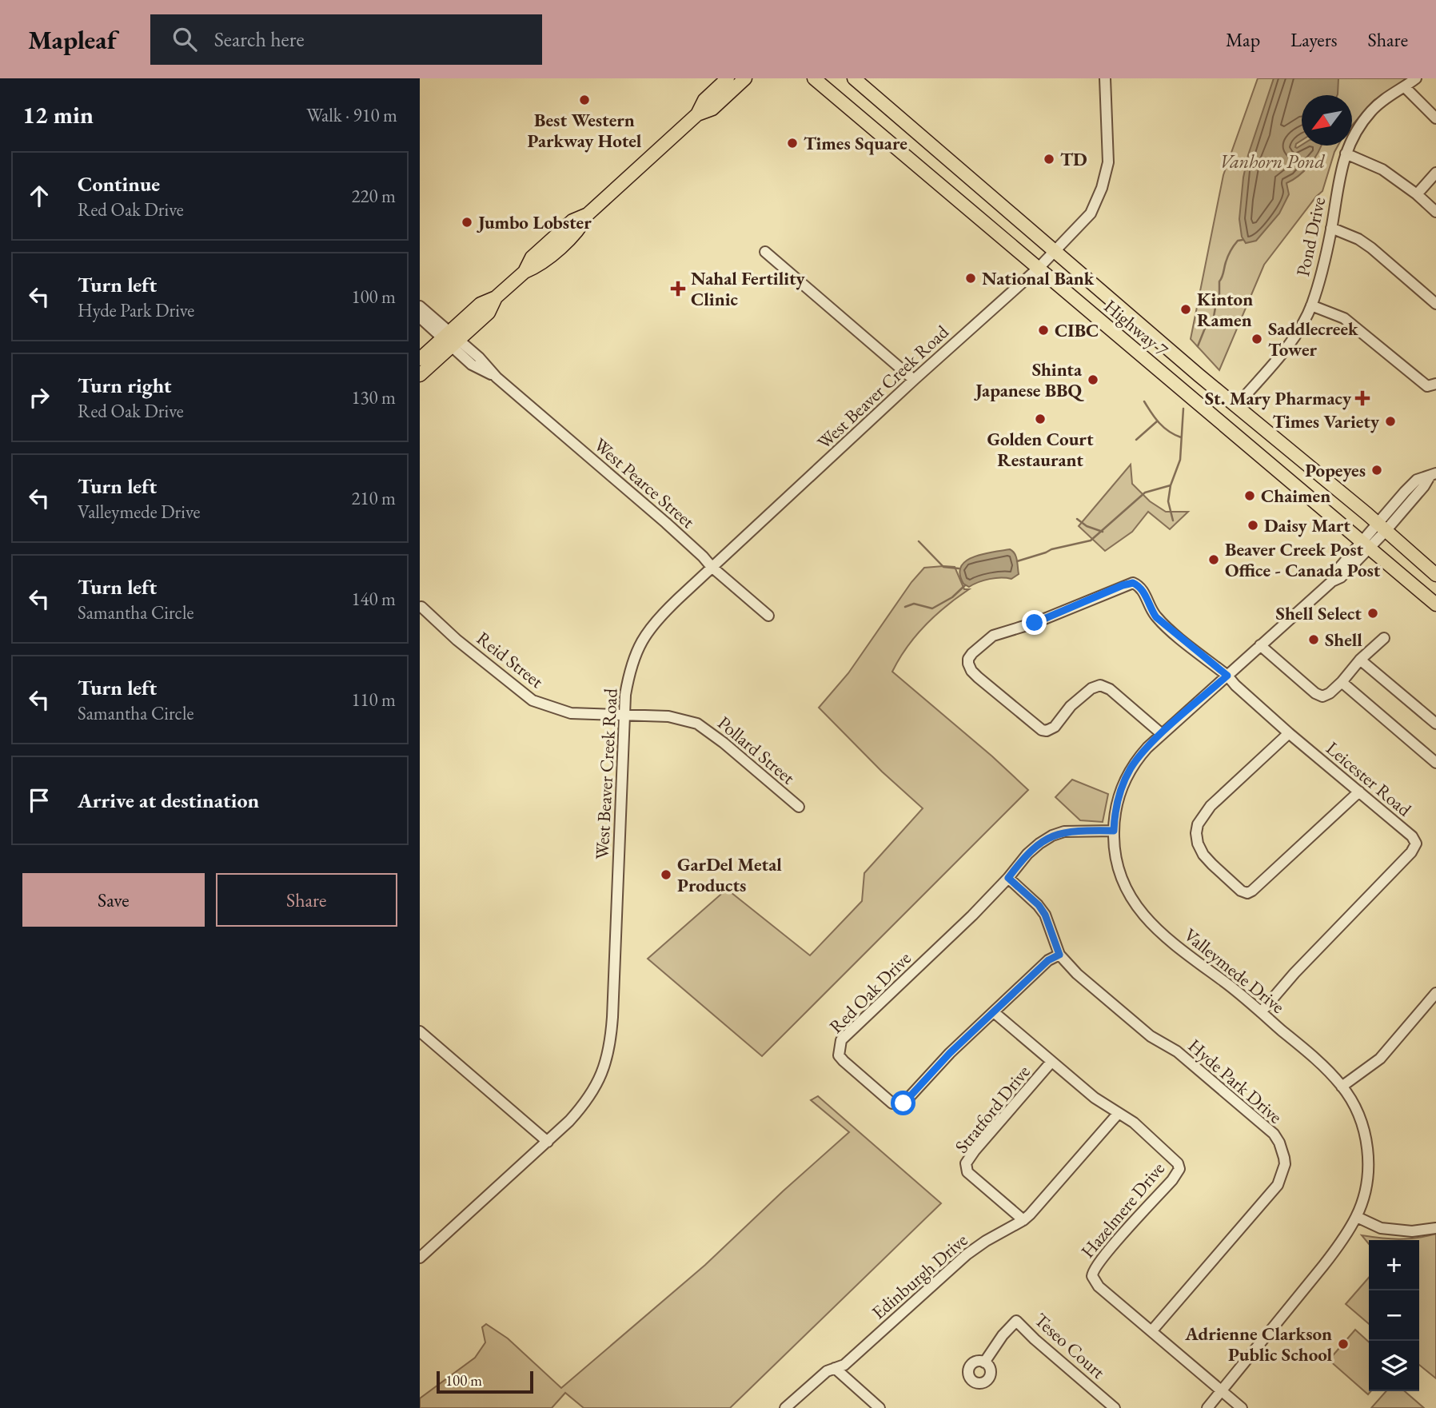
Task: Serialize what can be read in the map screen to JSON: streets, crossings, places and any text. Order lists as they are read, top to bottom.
{
  "streets": {
    "main road": ["Highway 7"],
    "street": [
      "Pond Drive",
      "West Beaver Creek Road",
      "West Pearce Street",
      "Reid Street",
      "Pollard Street",
      "Leicester Road",
      "Valleymede Drive",
      "Red Oak Drive",
      "Hyde Park Drive",
      "Stratford Drive",
      "Hazelmere Drive",
      "Edinburgh Drive",
      "Teseo Court"
    ]
  },
  "crossings": [
    ["Pond Drive", "Highway 7"],
    ["Highway 7", "West Beaver Creek Road"],
    ["Highway 7", "Valleymede Drive"],
    ["West Beaver Creek Road", "West Pearce Street"],
    ["West Beaver Creek Road", "Reid Street"],
    ["West Beaver Creek Road", "Pollard Street"],
    ["Reid Street", "Pollard Street"],
    ["Leicester Road", "Valleymede Drive"],
    ["Valleymede Drive", "Red Oak Drive"],
    ["Valleymede Drive", "Hazelmere Drive"],
    ["Red Oak Drive", "Hyde Park Drive"],
    ["Red Oak Drive", "Hazelmere Drive"],
    ["Hyde Park Drive", "Hazelmere Drive"],
    ["Stratford Drive", "Hazelmere Drive"],
    ["Stratford Drive", "Edinburgh Drive"],
    ["Hazelmere Drive", "Edinburgh Drive"]
  ],
  "water": ["Vanhorn Pond"],
  "places": {
    "other": [
      "Best Western Parkway Hotel",
      "Times Square",
      "TD",
      "Jumbo Lobster",
      "National Bank",
      "Kinton Ramen",
      "CIBC",
      "Saddlecreek Tower",
      "Shinta Japanese BBQ",
      "Golden Court Restaurant",
      "Times Variety",
      "Popeyes",
      "Chaimen",
      "Daisy Mart",
      "Beaver Creek Post Office - Canada Post",
      "Shell Select",
      "Shell",
      "GarDel Metal Products",
      "Adrienne Clarkson Public School"
    ],
    "health": ["Nahal Fertility Clinic", "St. Mary Pharmacy"]
  },
  "scale_bar": "100 m",
  "north": "bottom left",
  "page": {
    "header": "Mapleaf",
    "search": "Search here",
    "nav": ["Map", "Layers", "Share"],
    "heading": ["12 min", "Walk · 910 m"],
    "list": [
      ["Continue", "Red Oak Drive", "220 m"],
      ["Turn left", "Hyde Park Drive", "100 m"],
      ["Turn right", "Red Oak Drive", "130 m"],
      ["Turn left", "Valleymede Drive", "210 m"],
      ["Turn left", "Samantha Circle", "140 m"],
      ["Turn left", "Samantha Circle", "110 m"],
      "Arrive at destination"
    ],
    "buttons": ["Save", "Share"],
    "map_buttons": ["+", "−"],
    "scale": "100 m"
  }
}
